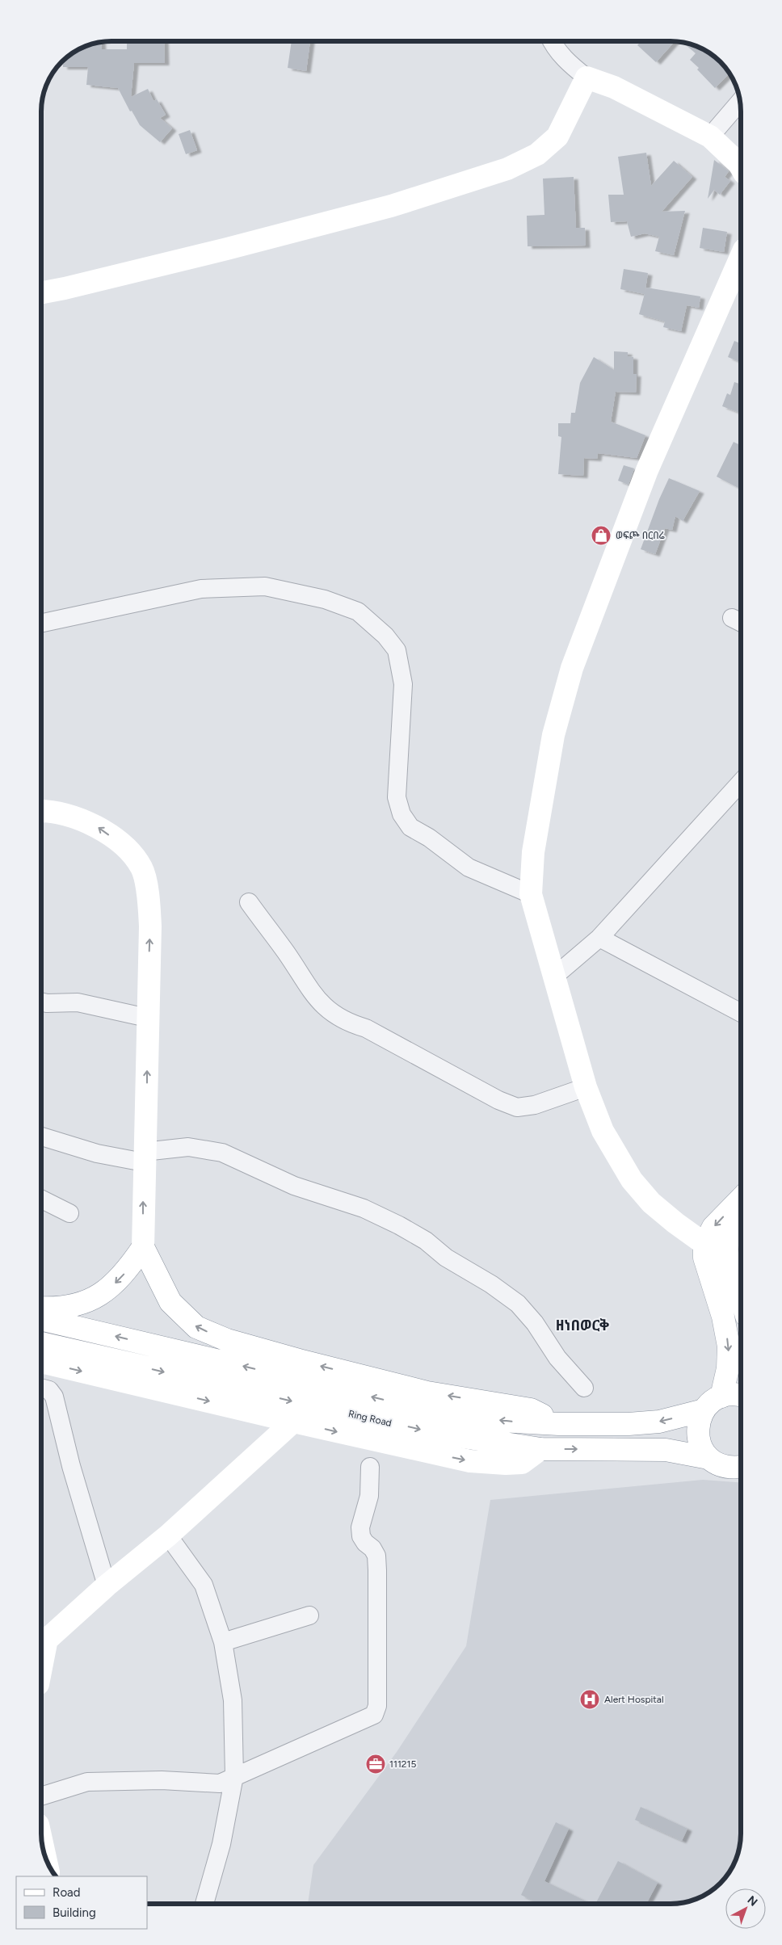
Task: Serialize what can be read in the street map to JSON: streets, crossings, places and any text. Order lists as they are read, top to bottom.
{
  "streets": {
    "main road": ["Ring Road"]
  },
  "districts": ["ዘነበወርቅ"],
  "places": {
    "shop": ["ወፍጮ በርበሬ"],
    "hospital": ["Alert Hospital"],
    "office": ["111215"]
  },
  "legend": ["Road", "Building"],
  "north": "top right"
}
